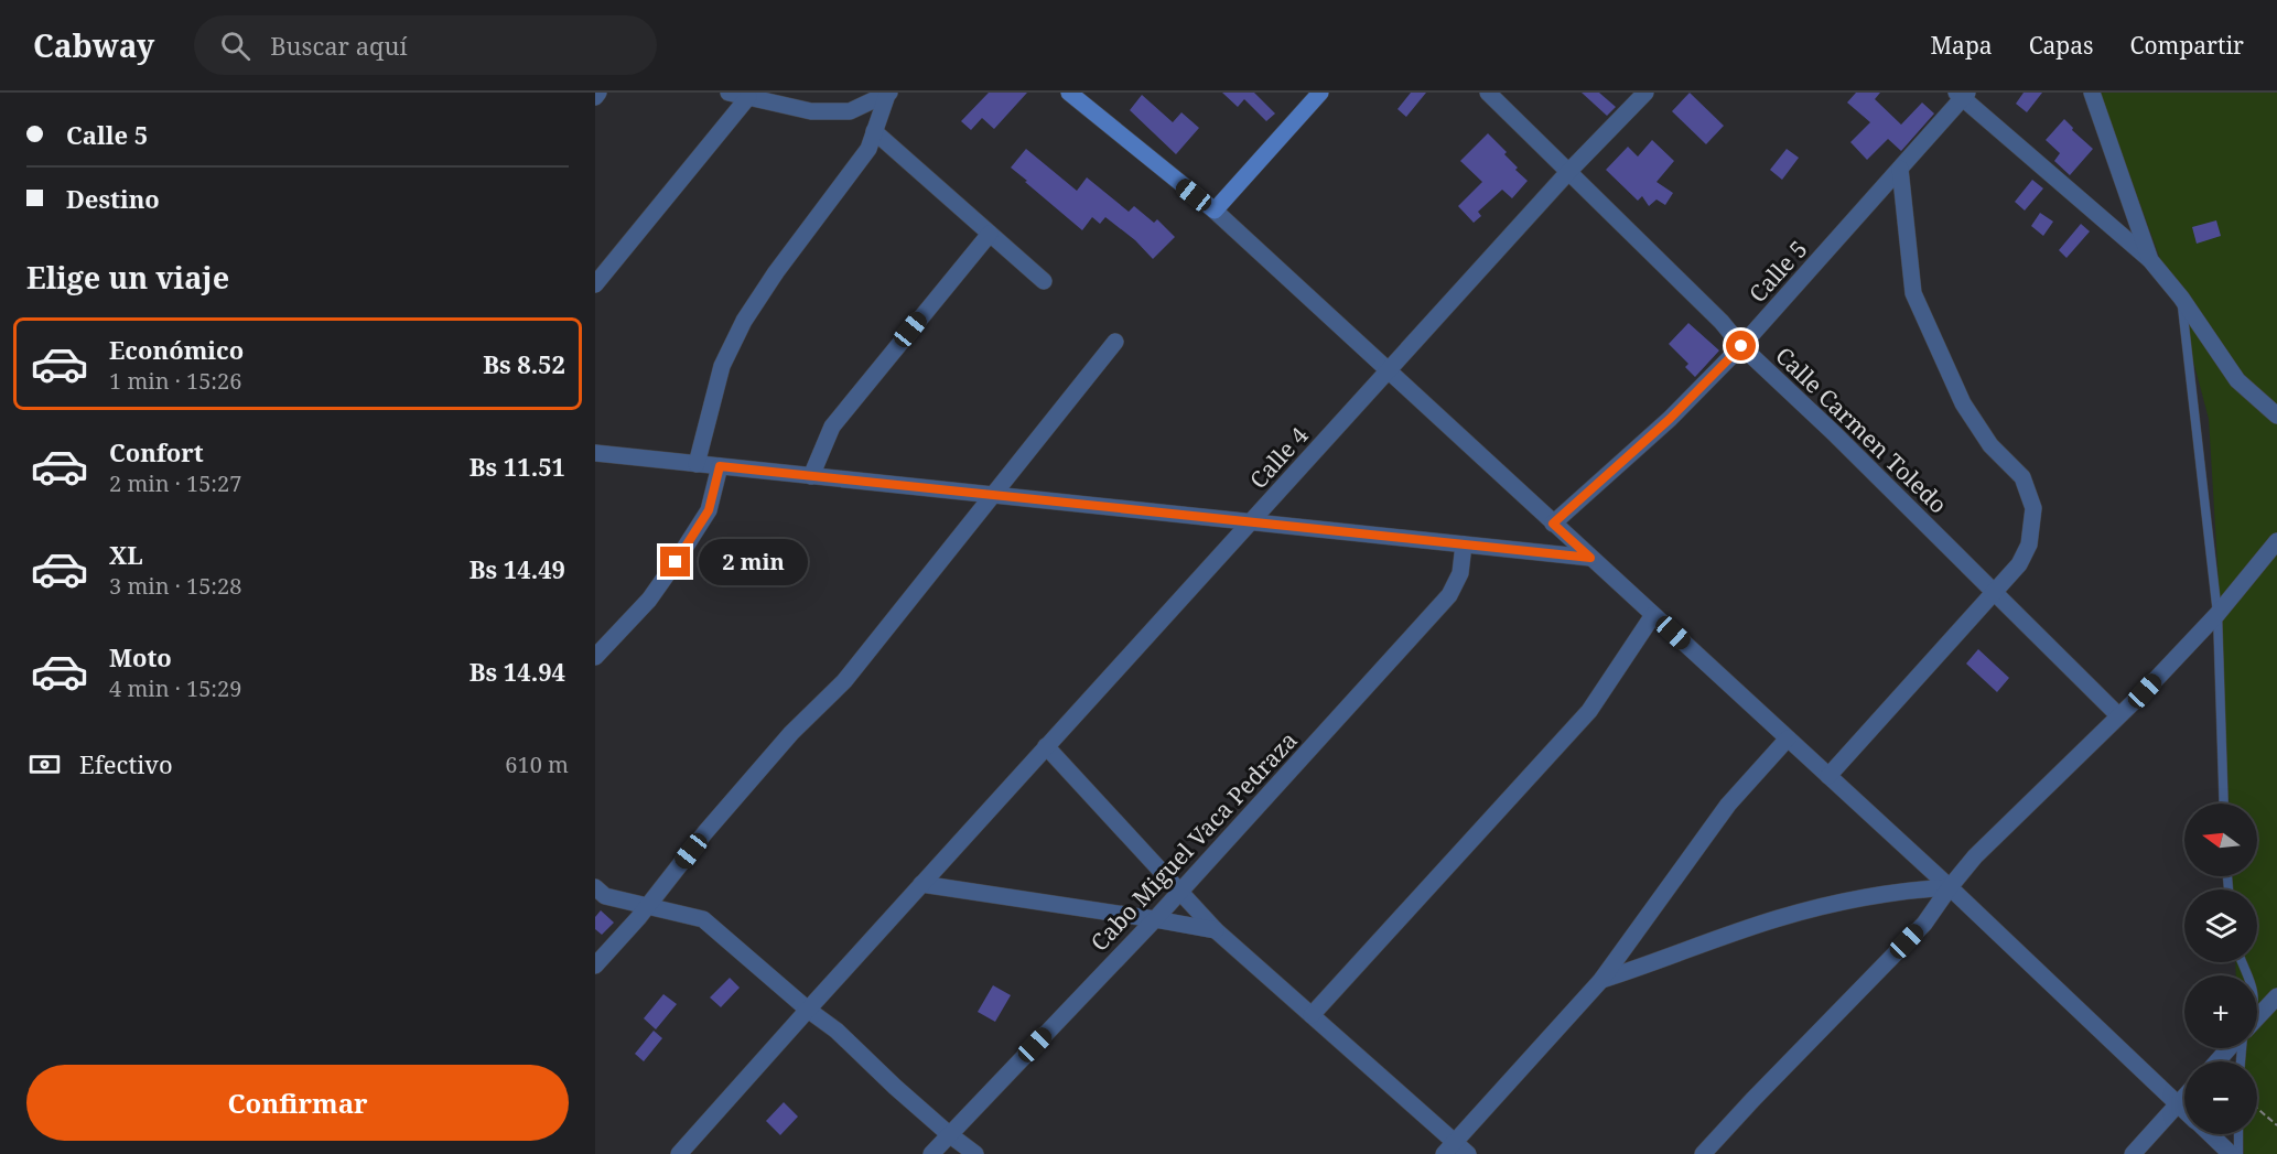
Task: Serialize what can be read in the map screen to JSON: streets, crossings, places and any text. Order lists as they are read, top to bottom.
{
  "streets": {
    "street": [
      "Calle 5",
      "Calle Carmen Toledo",
      "Calle 4",
      "Cabo Miguel Vaca Pedraza"
    ]
  },
  "crossings": [
    ["Calle 5", "Calle Carmen Toledo"],
    ["Calle Carmen Toledo", "Calle 4"]
  ],
  "north": "left",
  "page": {
    "header": "Cabway",
    "search": "Buscar aquí",
    "nav": ["Mapa", "Capas", "Compartir"],
    "banner": ["Calle 5", "Destino"],
    "heading": "Elige un viaje",
    "list": [
      {
        "name": "Económico",
        "note": "1 min · 15:26",
        "value": "Bs 8.52"
      },
      {
        "name": "Confort",
        "note": "2 min · 15:27",
        "value": "Bs 11.51"
      },
      {
        "name": "XL",
        "note": "3 min · 15:28",
        "value": "Bs 14.49"
      },
      {
        "name": "Moto",
        "note": "4 min · 15:29",
        "value": "Bs 14.94"
      }
    ],
    "bubble": "2 min",
    "pay": ["Efectivo", "610 m"],
    "map_buttons": ["+", "−"],
    "buttons": "Confirmar"
  }
}
